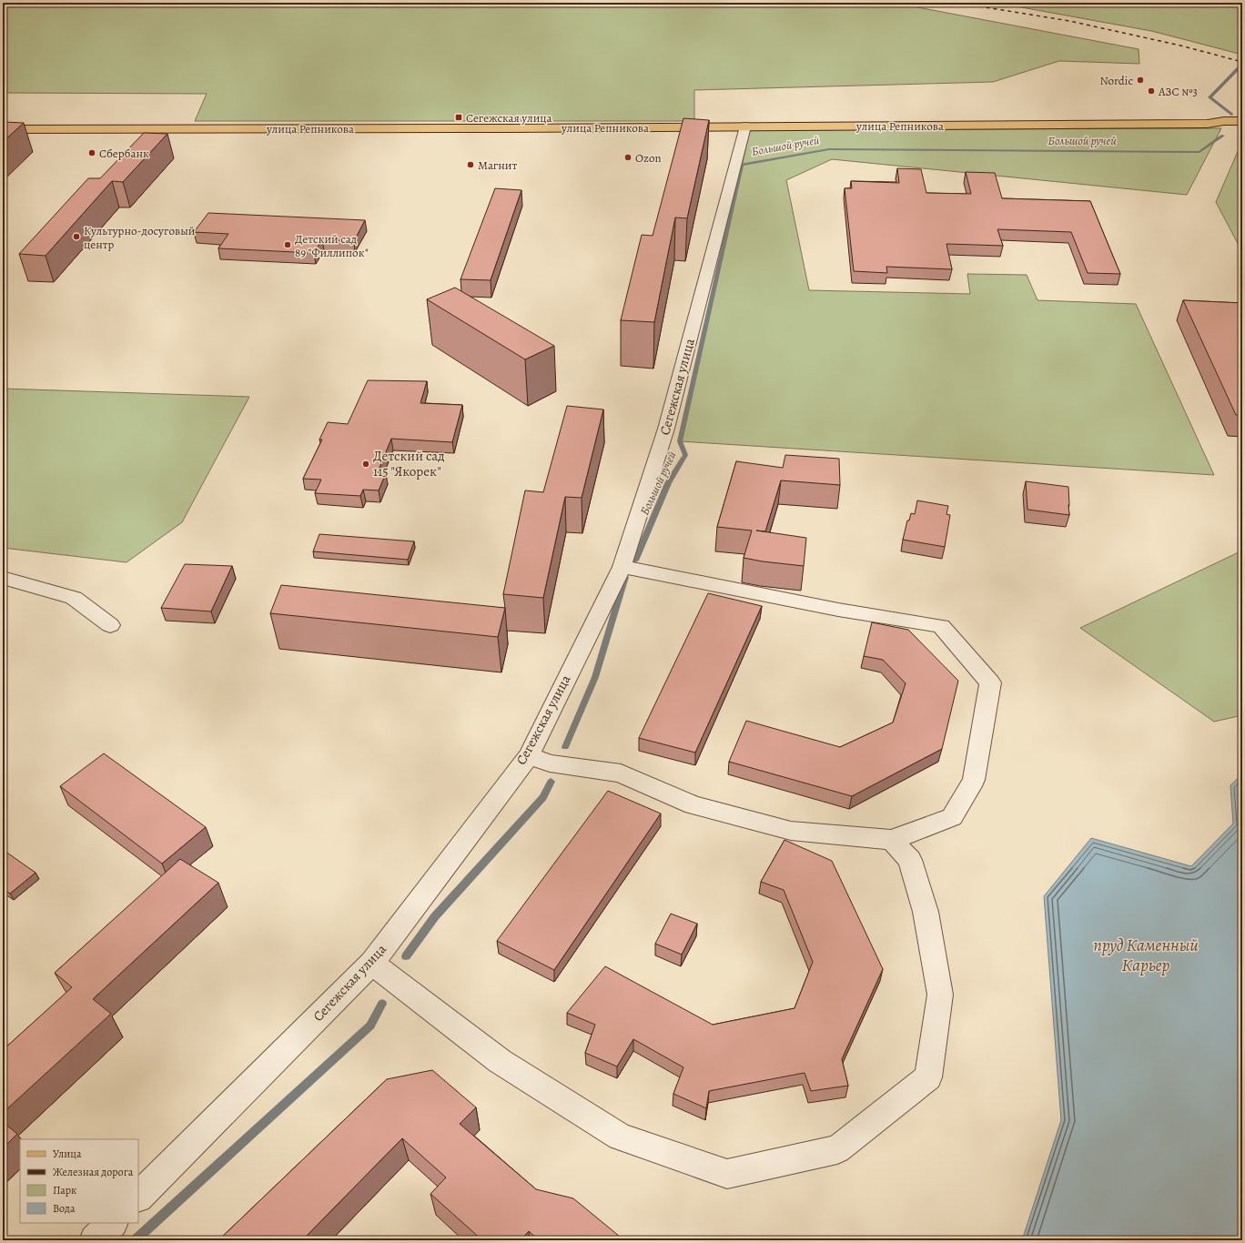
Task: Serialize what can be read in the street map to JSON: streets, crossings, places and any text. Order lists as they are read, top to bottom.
{
  "streets": {
    "main road": ["улица Репникова"],
    "street": ["Сегежская улица"]
  },
  "crossings": [
    ["улица Репникова", "Сегежская улица"]
  ],
  "water": ["Большой ручей", "пруд Каменный Карьер"],
  "places": {
    "other": [
      "Nordic",
      "АЗС №3",
      "Сбербанк",
      "Ozon",
      "Магнит",
      "Культурно-досуговый центр",
      "Детский сад 89 \"Филлипок\"",
      "Детский сад 115 \"Якорек\""
    ],
    "transit": ["Сегежская улица"]
  },
  "legend": [
    "Улица",
    "Железная дорога",
    "Парк",
    "Вода"
  ]
}
